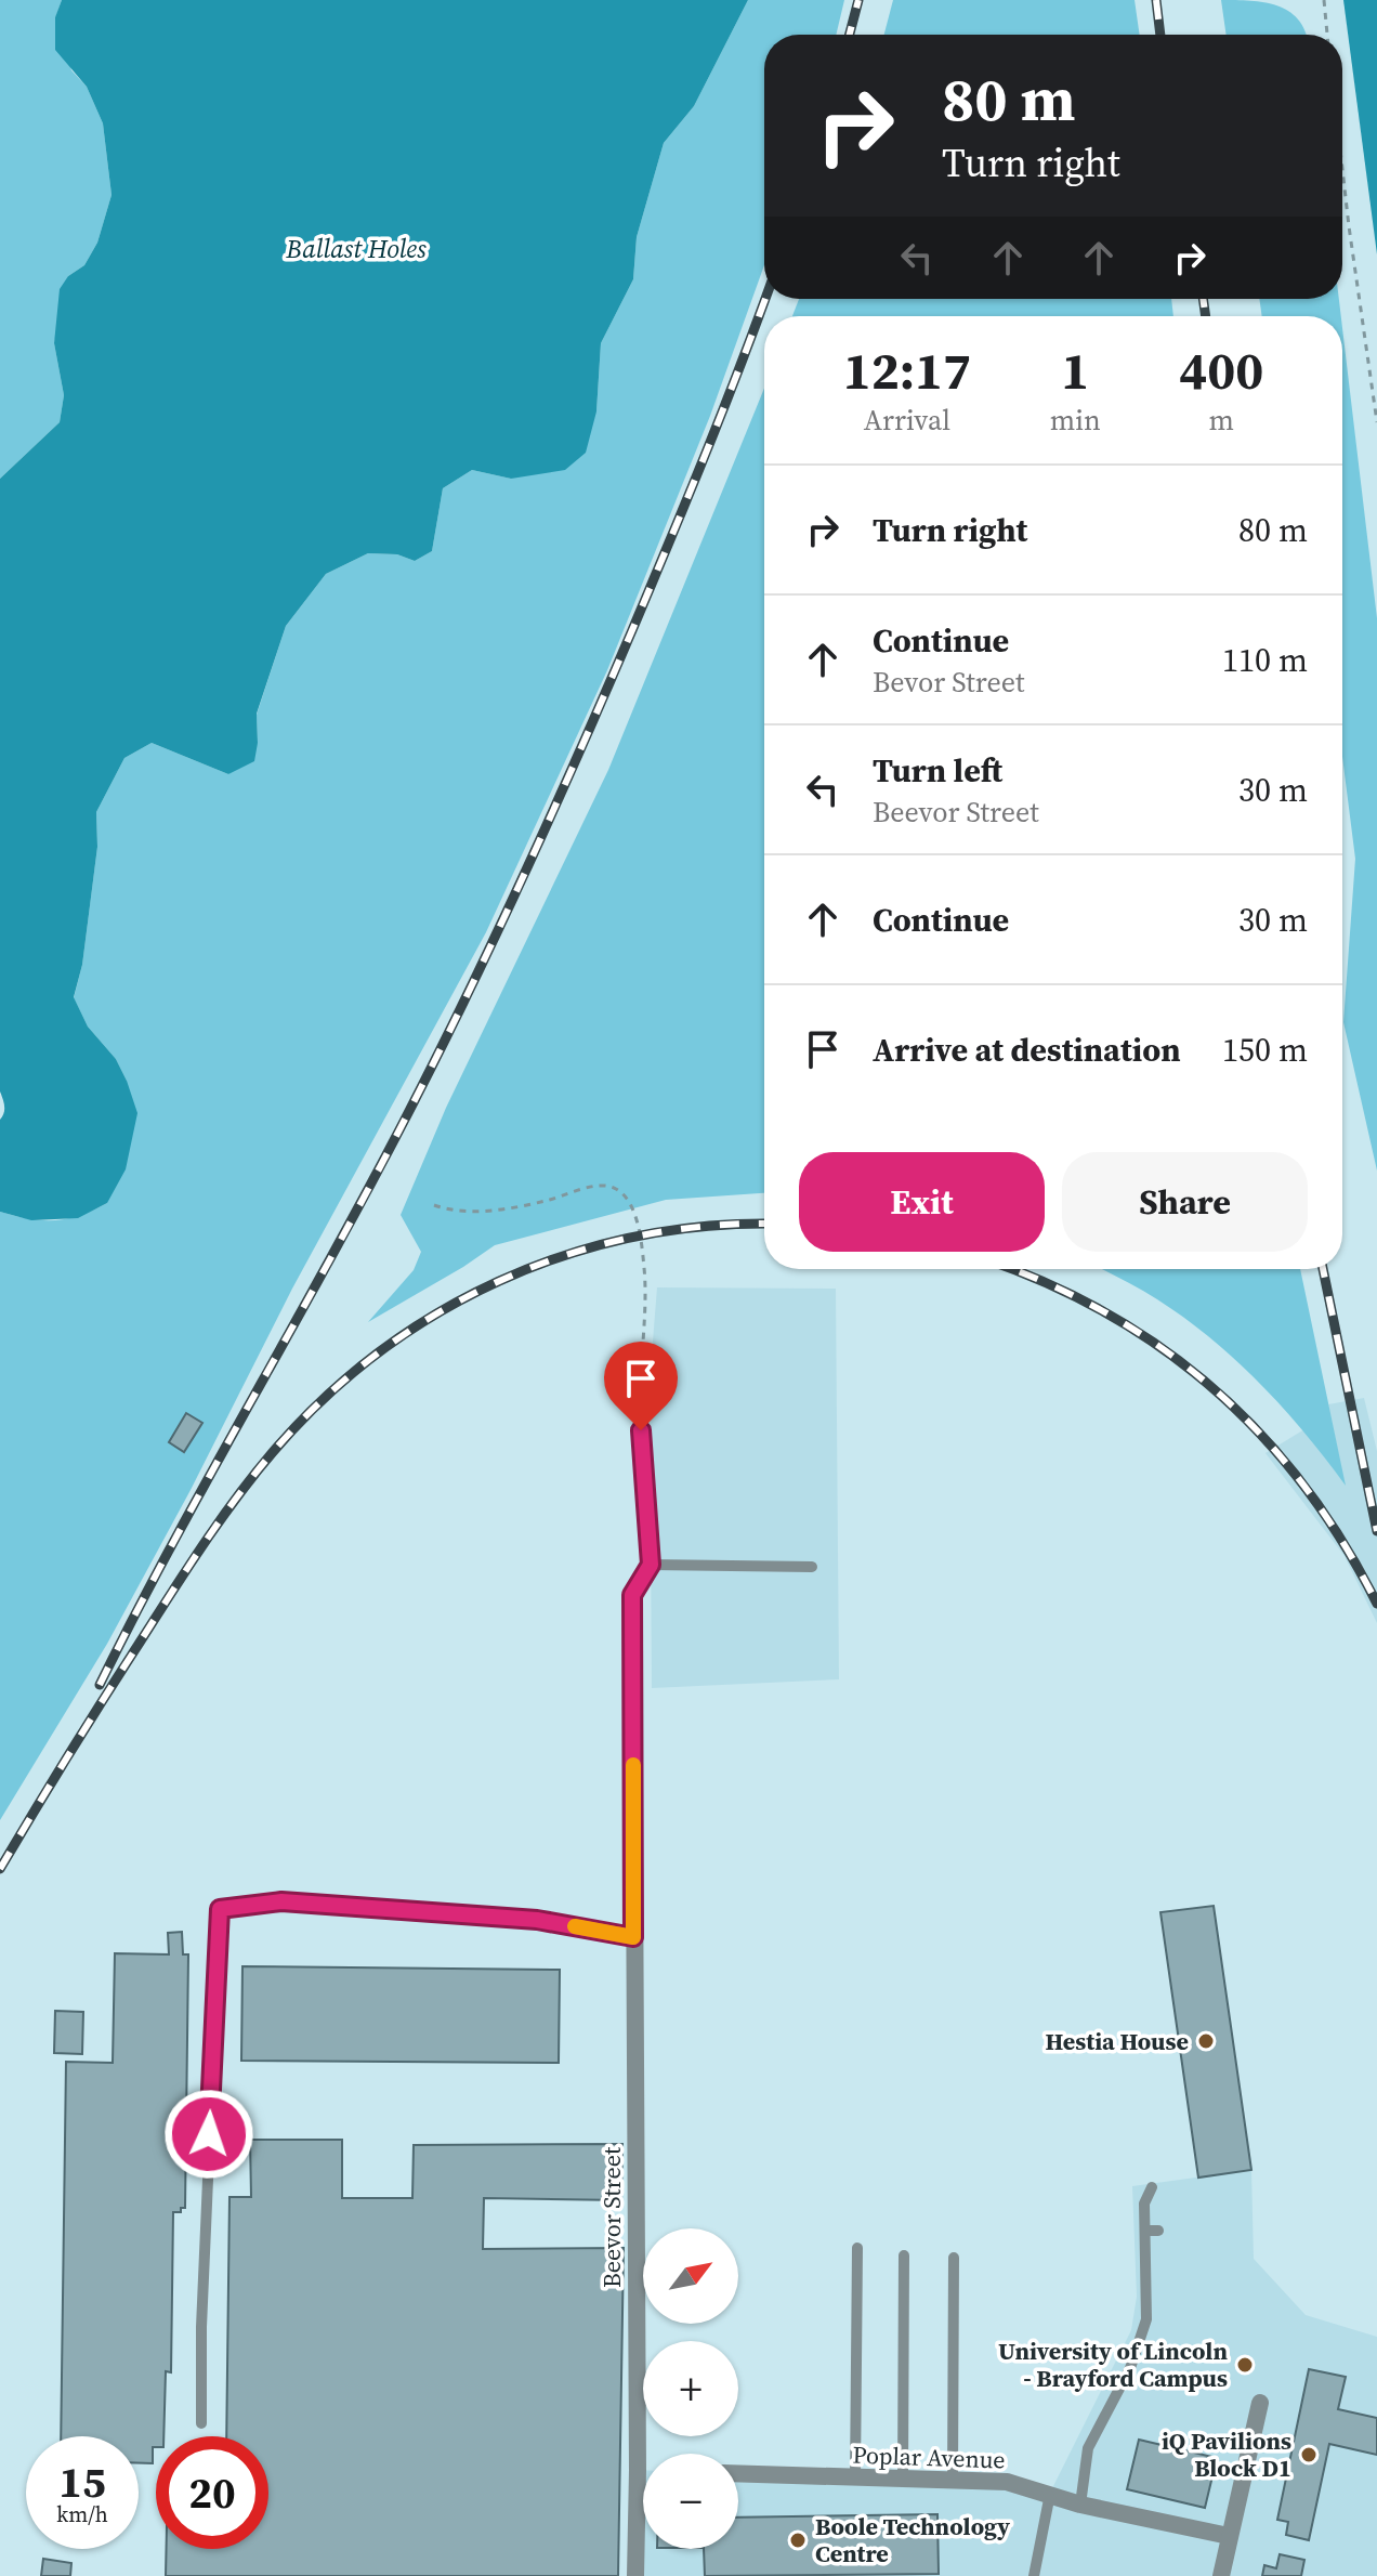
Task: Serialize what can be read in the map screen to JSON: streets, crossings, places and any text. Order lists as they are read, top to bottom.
{
  "streets": {
    "street": ["Beevor Street", "Poplar Avenue"]
  },
  "water": ["Ballast Holes"],
  "places": [
    "Hestia House",
    "University of Lincoln - Brayford Campus",
    "iQ Pavilions Block D1",
    "Boole Technology Centre"
  ],
  "north": "top right",
  "page": {
    "turn": ["80 m", "Turn right"],
    "eta": [
      "12:17",
      "Arrival",
      "1",
      "min",
      "400",
      "m"
    ],
    "list": [
      {
        "name": "Turn right",
        "value": "80 m"
      },
      {
        "name": "Continue",
        "note": "Bevor Street",
        "value": "110 m"
      },
      {
        "name": "Turn left",
        "note": "Beevor Street",
        "value": "30 m"
      },
      {
        "name": "Continue",
        "value": "30 m"
      },
      {
        "name": "Arrive at destination",
        "value": "150 m"
      }
    ],
    "buttons": ["Exit", "Share"],
    "map_buttons": ["+", "−"],
    "speed": "15 km/h",
    "limit": "20"
  }
}
